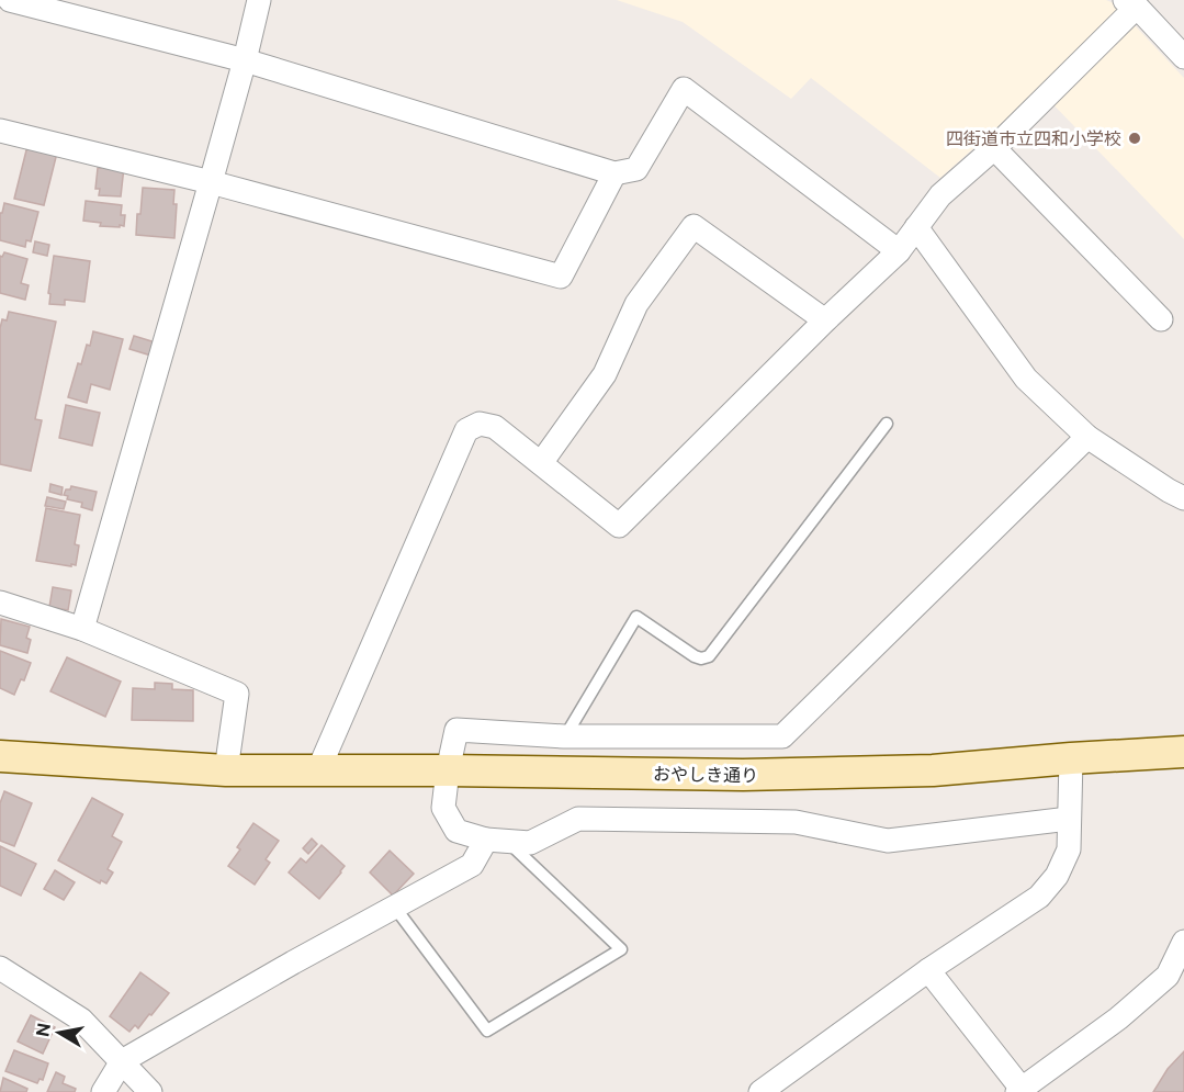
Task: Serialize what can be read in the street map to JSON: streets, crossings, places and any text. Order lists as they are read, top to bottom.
{
  "streets": {
    "street": ["おやしき通り"]
  },
  "places": ["四街道市立四和小学校"],
  "north": "left"
}
